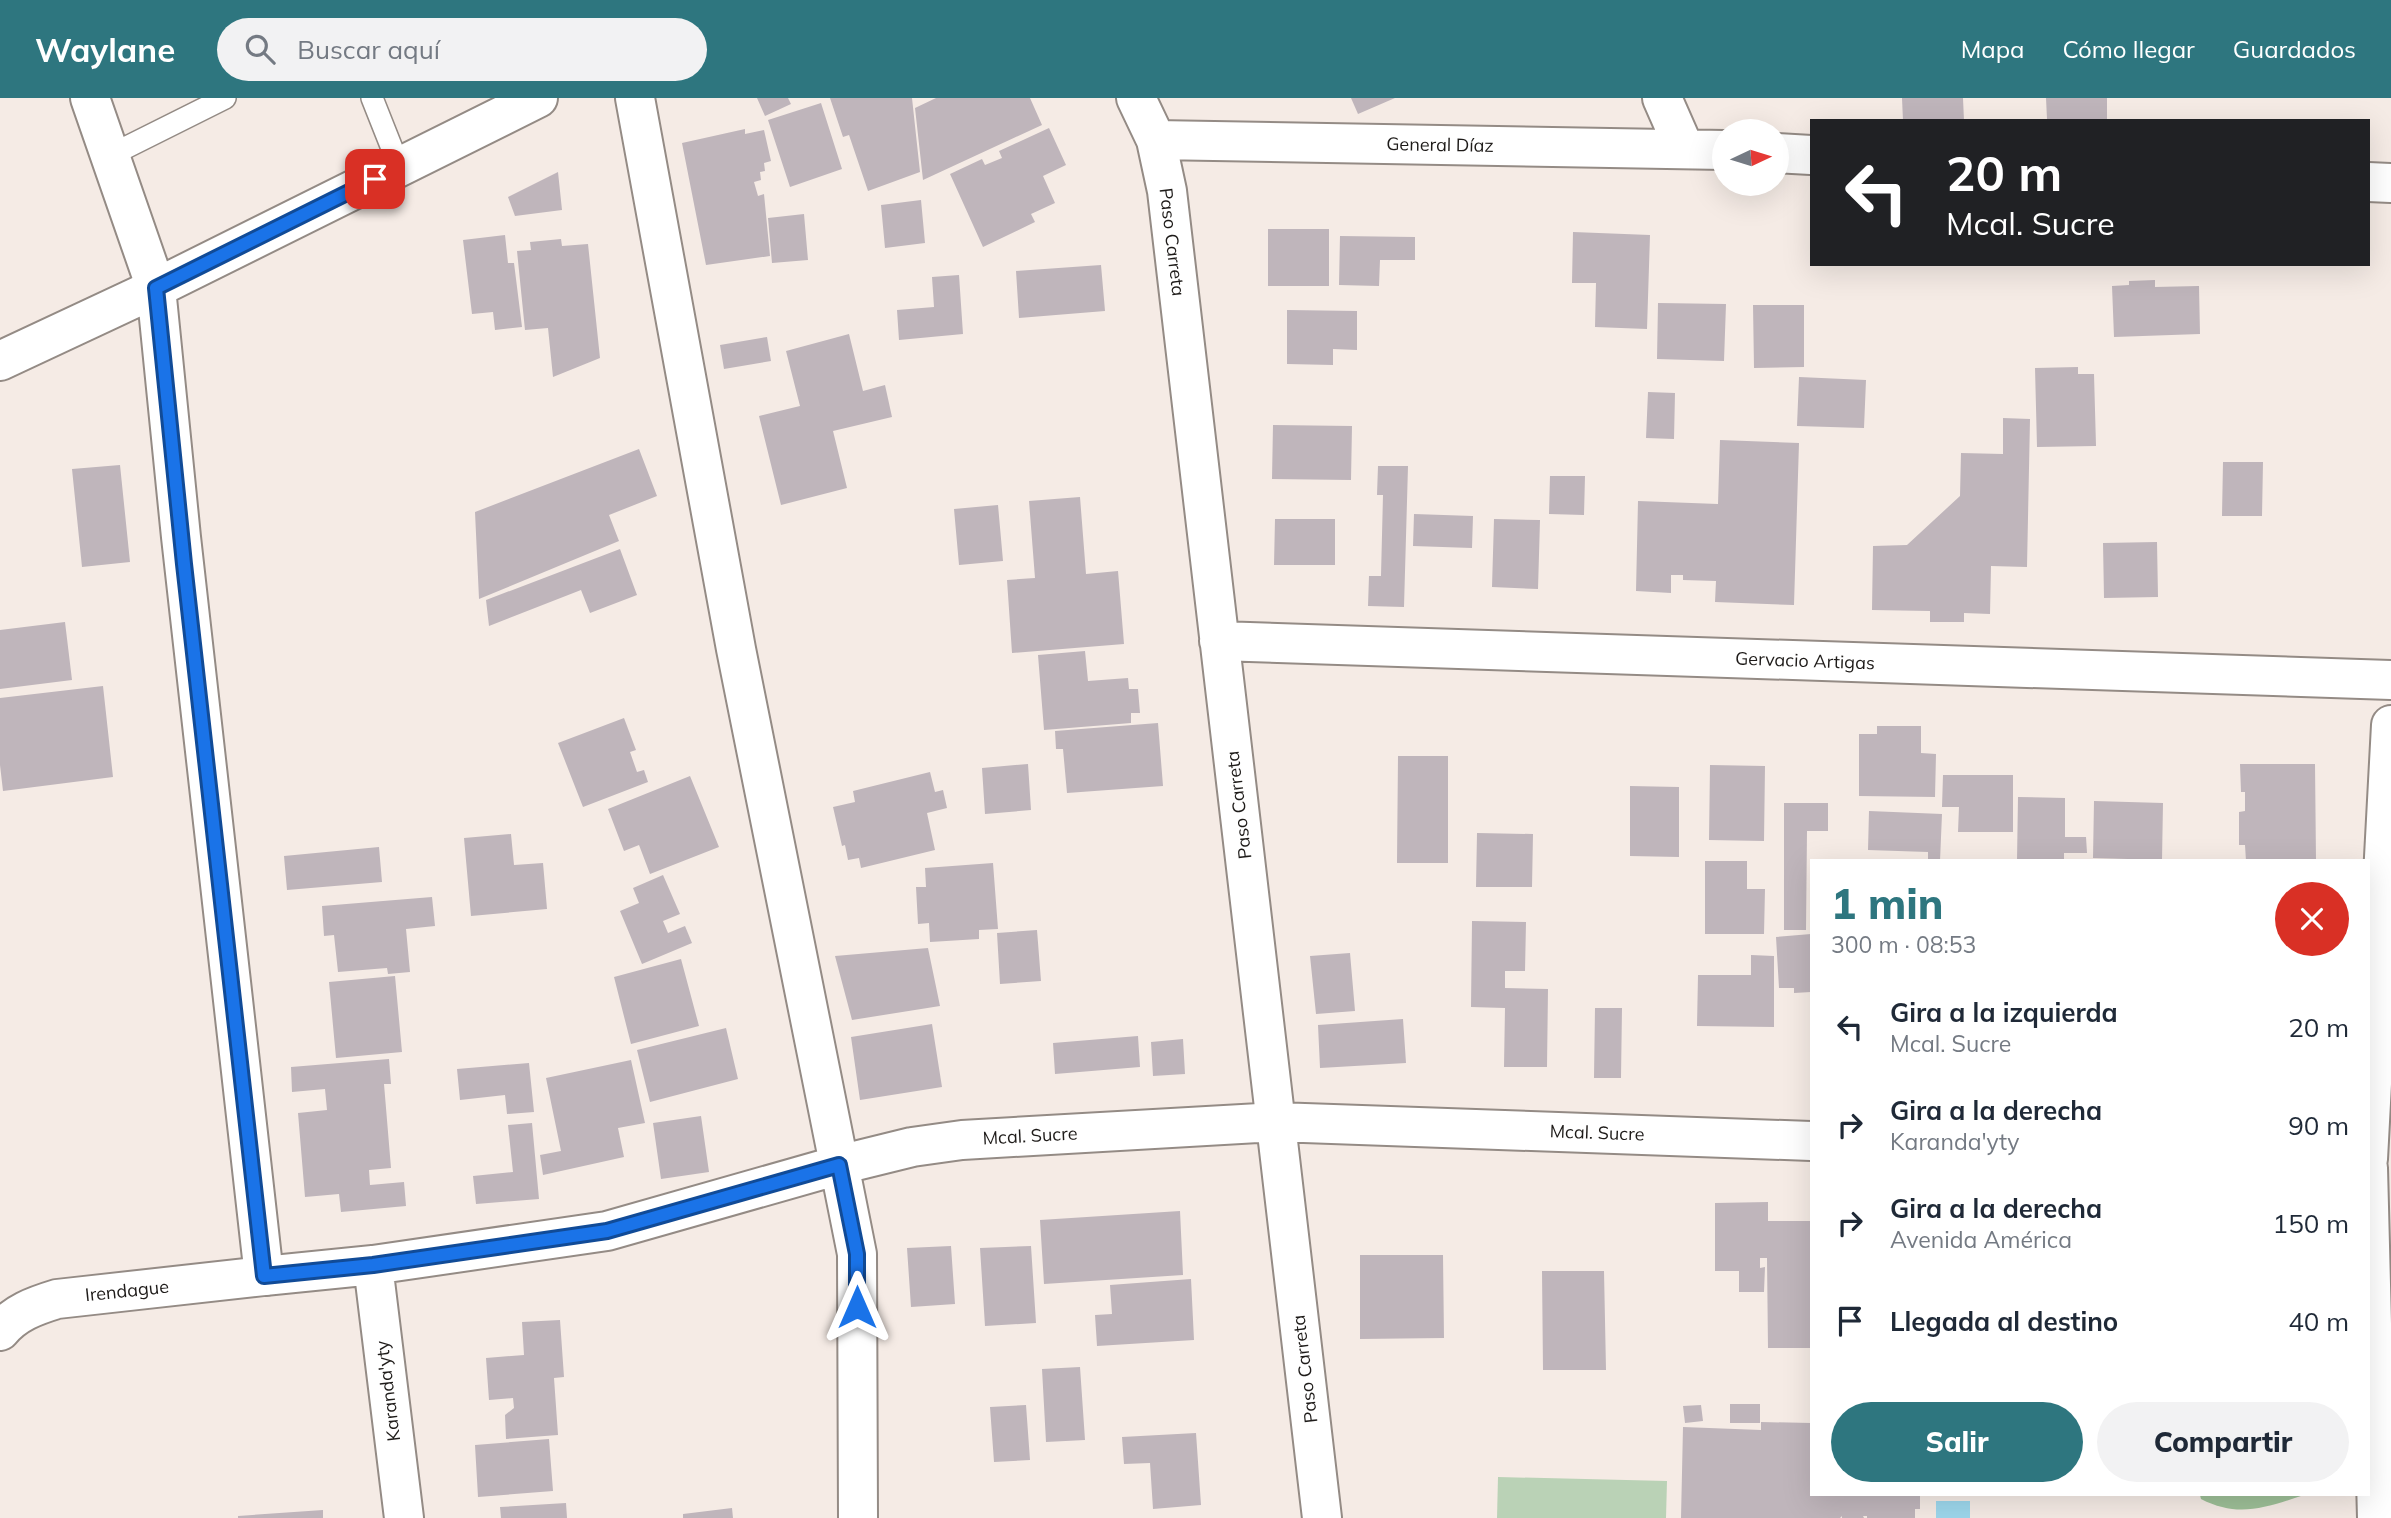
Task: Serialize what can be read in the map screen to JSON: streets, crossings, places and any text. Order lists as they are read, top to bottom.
{
  "streets": {
    "street": [
      "General Díaz",
      "Paso Carreta",
      "Gervacio Artigas",
      "Mcal. Sucre",
      "Irendague",
      "Karanda'yty"
    ]
  },
  "crossings": [
    ["General Díaz", "Paso Carreta"],
    ["Paso Carreta", "Gervacio Artigas"],
    ["Paso Carreta", "Mcal. Sucre"],
    ["Mcal. Sucre", "Irendague"],
    ["Mcal. Sucre", "Karanda'yty"]
  ],
  "north": "right",
  "page": {
    "header": "Waylane",
    "search": "Buscar aquí",
    "nav": ["Mapa", "Cómo llegar", "Guardados"],
    "turn": ["20 m", "Mcal. Sucre"],
    "heading": ["1 min", "300 m · 08:53"],
    "list": [
      {
        "name": "Gira a la izquierda",
        "note": "Mcal. Sucre",
        "value": "20 m"
      },
      {
        "name": "Gira a la derecha",
        "note": "Karanda'yty",
        "value": "90 m"
      },
      {
        "name": "Gira a la derecha",
        "note": "Avenida América",
        "value": "150 m"
      },
      {
        "name": "Llegada al destino",
        "value": "40 m"
      }
    ],
    "buttons": ["Salir", "Compartir"]
  }
}
